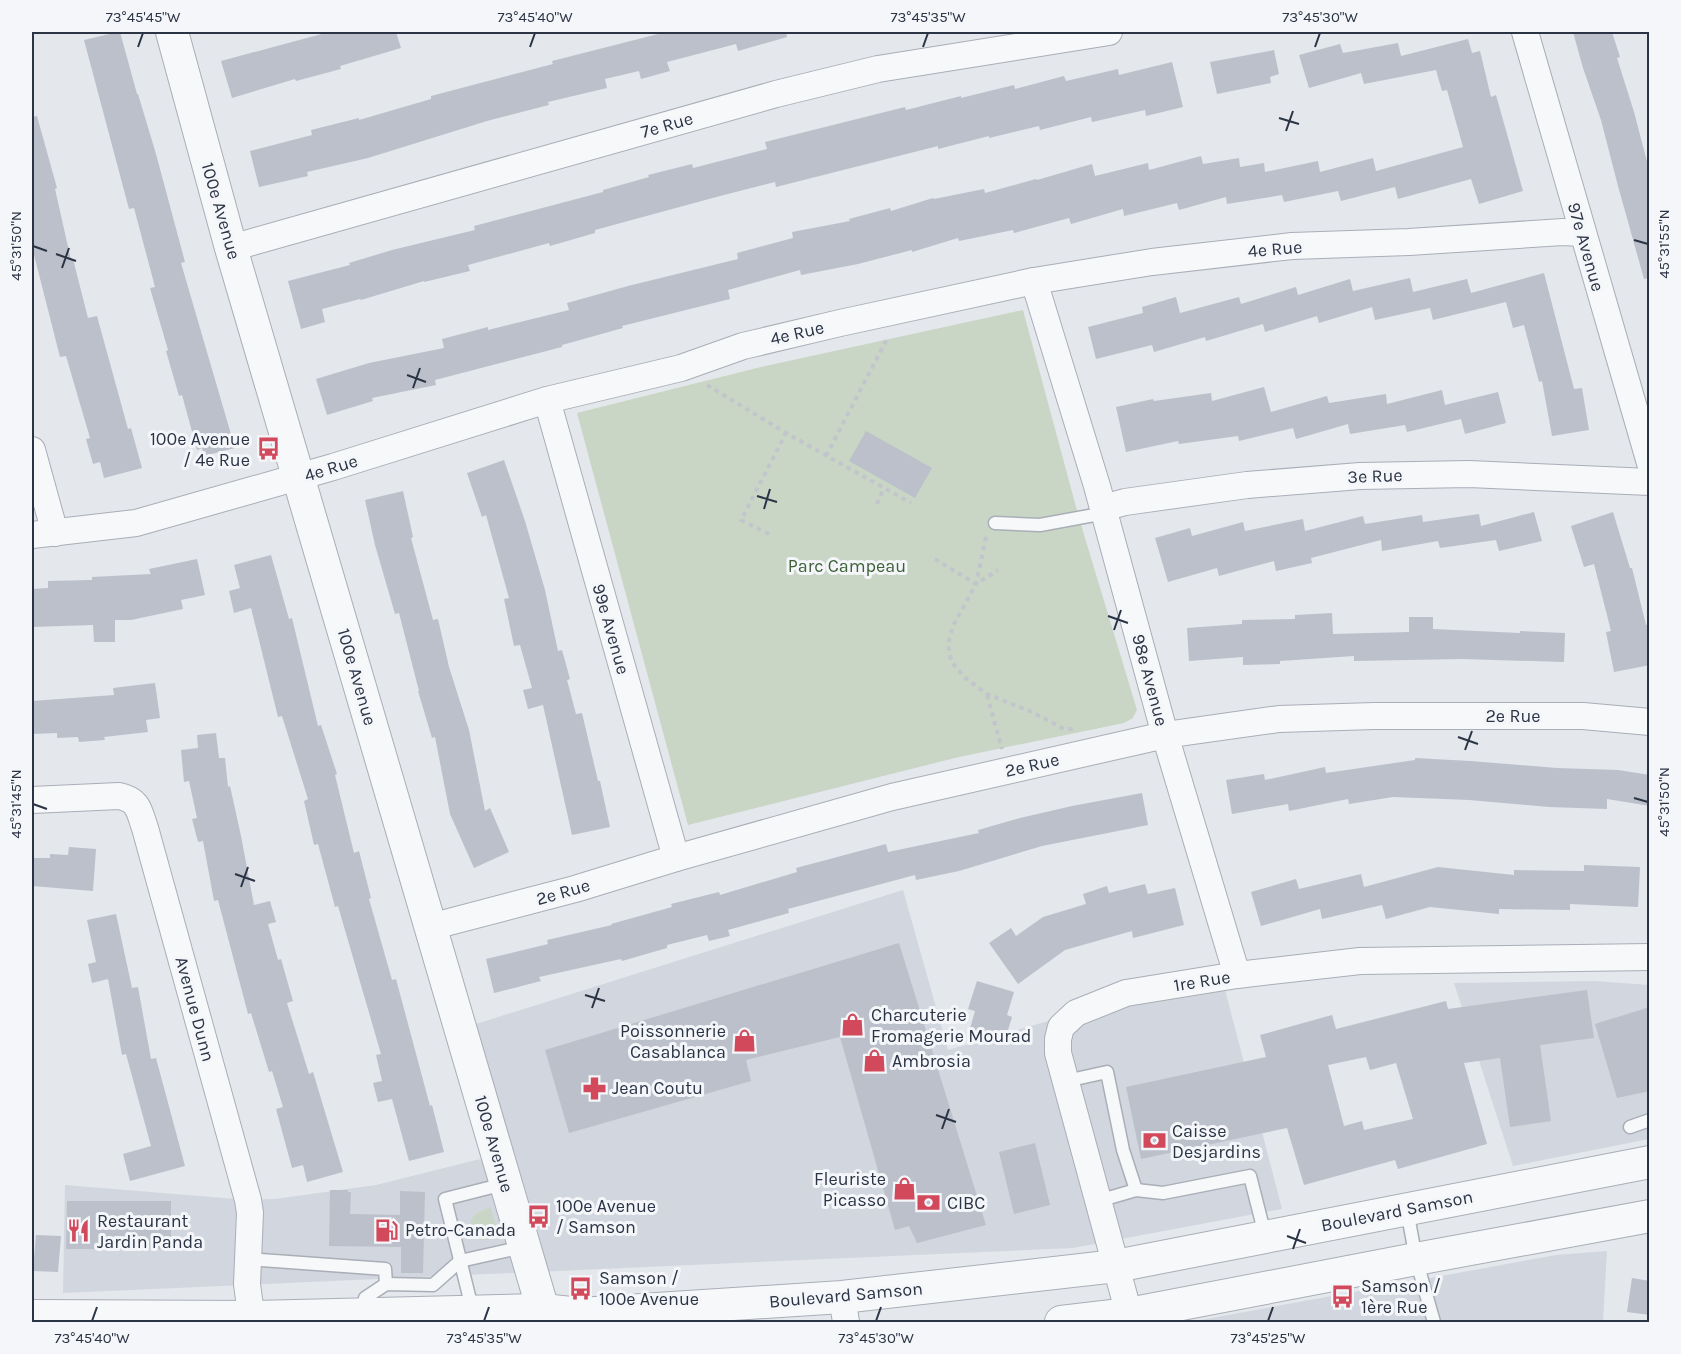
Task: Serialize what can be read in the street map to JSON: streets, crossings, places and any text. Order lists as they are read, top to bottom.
{
  "streets": {
    "street": [
      "7e Rue",
      "100e Avenue",
      "97e Avenue",
      "4e Rue",
      "3e Rue",
      "99e Avenue",
      "98e Avenue",
      "2e Rue",
      "1re Rue",
      "Avenue Dunn",
      "Boulevard Samson"
    ]
  },
  "crossings": [
    ["7e Rue", "100e Avenue"],
    ["100e Avenue", "4e Rue"],
    ["100e Avenue", "2e Rue"],
    ["100e Avenue", "Boulevard Samson"],
    ["97e Avenue", "4e Rue"],
    ["4e Rue", "99e Avenue"],
    ["4e Rue", "98e Avenue"],
    ["3e Rue", "98e Avenue"],
    ["99e Avenue", "2e Rue"],
    ["98e Avenue", "2e Rue"],
    ["98e Avenue", "1re Rue"],
    ["1re Rue", "Boulevard Samson"],
    ["Avenue Dunn", "Boulevard Samson"]
  ],
  "parks": ["Parc Campeau"],
  "places": {
    "bus stop": [
      "100e Avenue / 4e Rue",
      "100e Avenue / Samson",
      "Samson / 100e Avenue",
      "Samson / 1ère Rue"
    ],
    "shop": [
      "Charcuterie Fromagerie Mourad",
      "Poissonnerie Casablanca",
      "Ambrosia",
      "Fleuriste Picasso"
    ],
    "pharmacy": ["Jean Coutu"],
    "bank": ["Caisse Desjardins", "CIBC"],
    "fuel station": ["Petro-Canada"],
    "restaurant": ["Restaurant Jardin Panda"]
  },
  "coordinates": [
    "73°45'45\"W",
    "73°45'40\"W",
    "73°45'35\"W",
    "73°45'30\"W",
    "45°31'55\"N",
    "45°31'50\"N",
    "45°31'45\"N",
    "73°45'25\"W"
  ]
}
